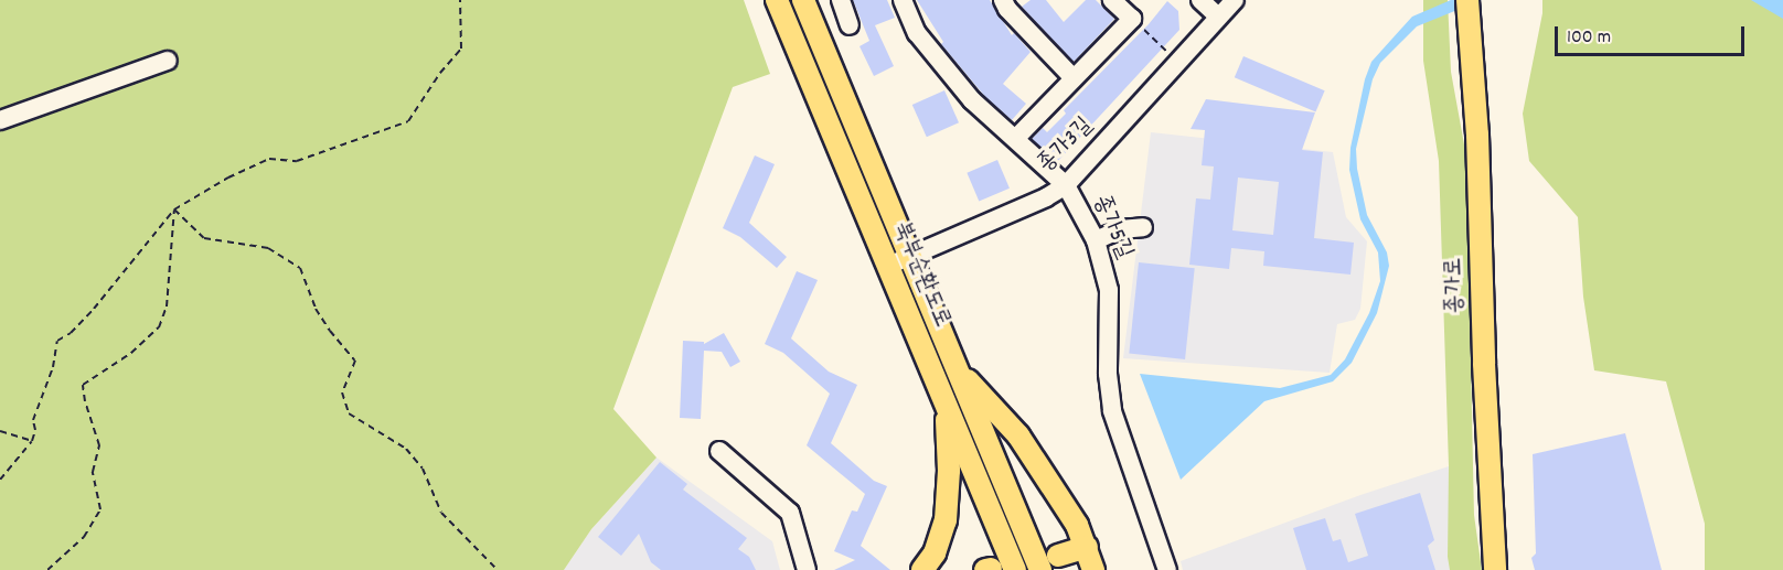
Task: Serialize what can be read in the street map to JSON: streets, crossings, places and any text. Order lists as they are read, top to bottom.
{
  "streets": {
    "main road": ["북부순환도로", "종가로"],
    "street": ["종가3길", "종가5길"]
  },
  "crossings": [
    ["종가3길", "종가5길"],
    ["종가3길", "북부순환도로"]
  ],
  "scale_bar": "100 m"
}
